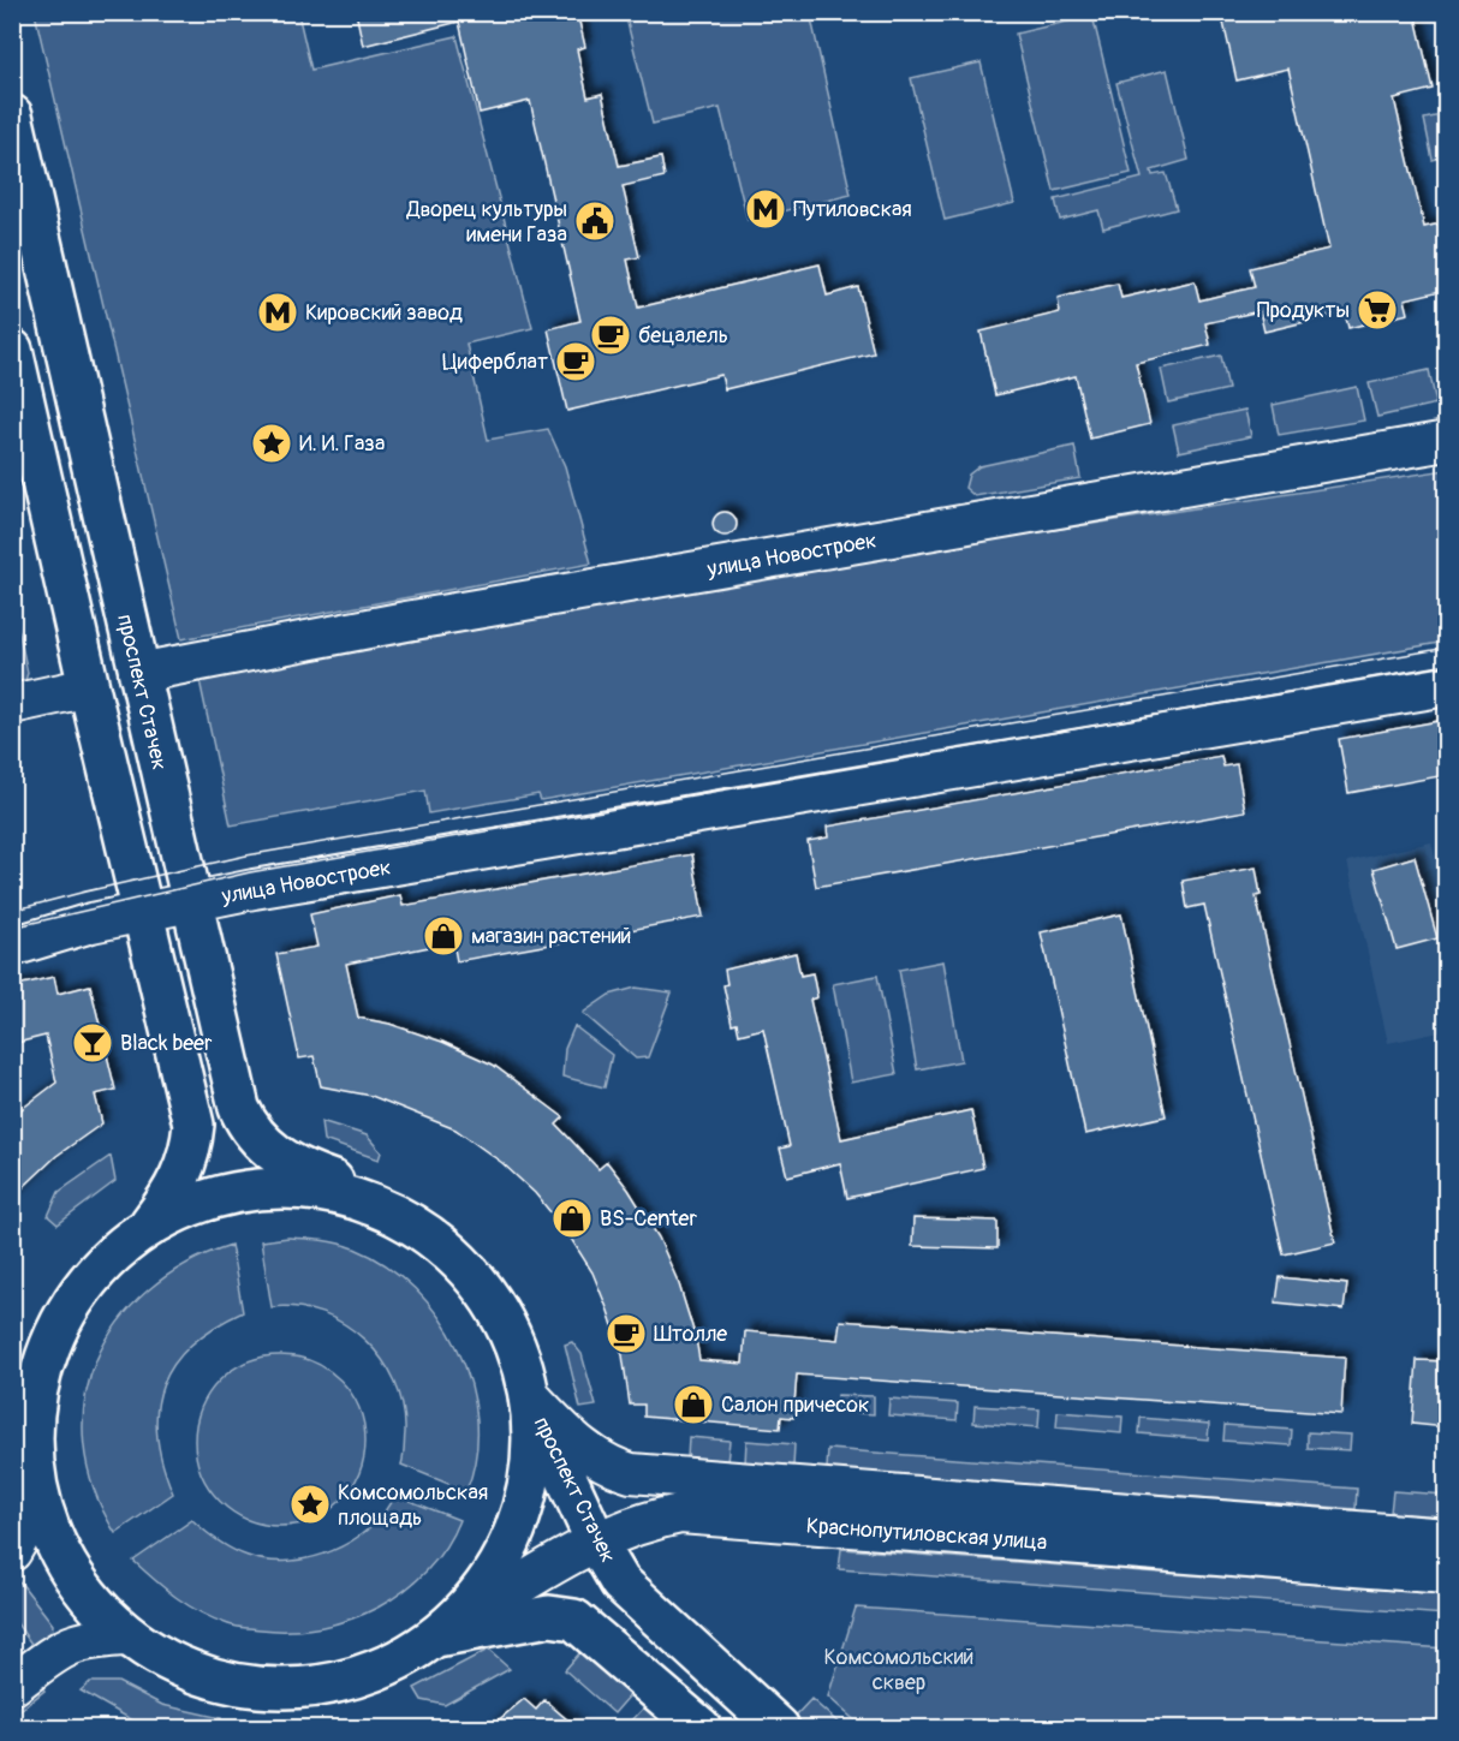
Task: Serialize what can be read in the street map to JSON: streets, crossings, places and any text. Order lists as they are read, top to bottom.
{
  "streets": {
    "main road": ["проспект Стачек"],
    "street": ["улица Новостроек", "Краснопутиловская улица"]
  },
  "crossings": [
    ["улица Новостроек", "проспект Стачек"],
    ["проспект Стачек", "Краснопутиловская улица"]
  ],
  "parks": ["Комсомольский сквер"],
  "places": {
    "metro station": ["Путиловская", "Кировский завод"],
    "public building": ["Дворец культуры имени Газа"],
    "supermarket": ["Продукты"],
    "cafe": ["бецалель", "Циферблат", "Штолле"],
    "place": ["И. И. Газа", "Комсомольская площадь"],
    "shop": ["магазин растений", "BS-Сеntеr", "Салон причесок"],
    "bar": ["Black beer"]
  }
}
